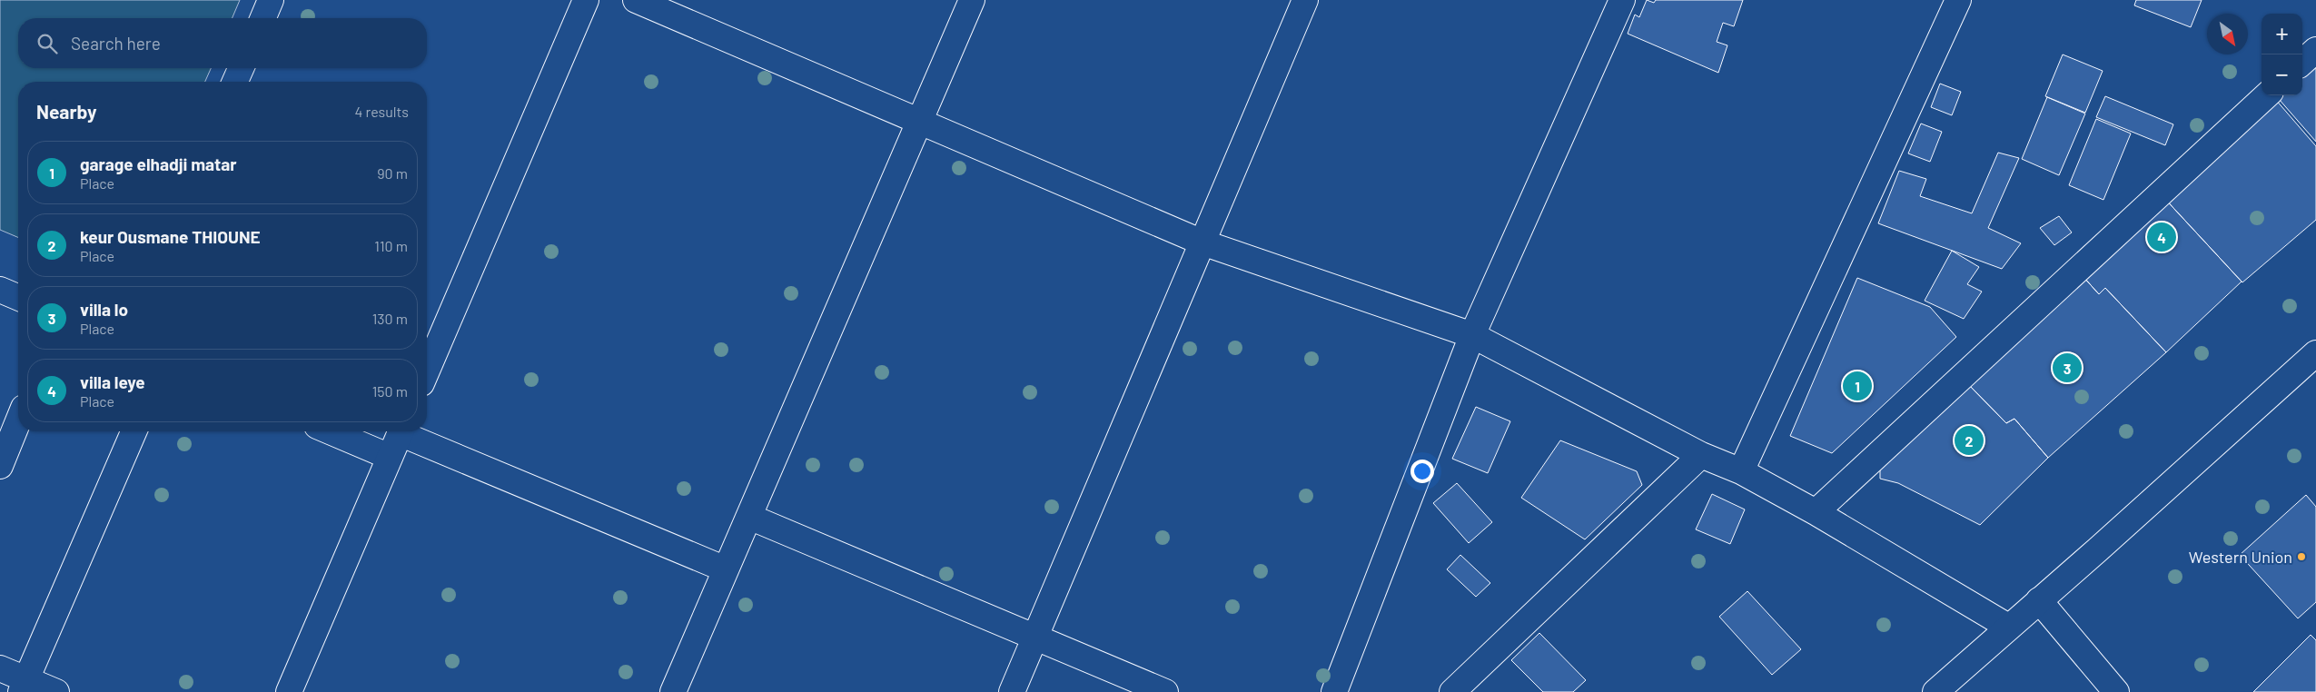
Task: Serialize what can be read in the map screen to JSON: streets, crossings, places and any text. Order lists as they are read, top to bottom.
{
  "places": ["Western Union"],
  "north": "bottom right",
  "page": {
    "map_buttons": ["+", "−"],
    "search": "Search here",
    "heading": ["Nearby", "4 results"],
    "list": [
      {
        "mark": "1",
        "name": "garage elhadji matar",
        "note": "Place",
        "value": "90 m"
      },
      {
        "mark": "2",
        "name": "keur Ousmane THIOUNE",
        "note": "Place",
        "value": "110 m"
      },
      {
        "mark": "3",
        "name": "villa lo",
        "note": "Place",
        "value": "130 m"
      },
      {
        "mark": "4",
        "name": "villa leye",
        "note": "Place",
        "value": "150 m"
      }
    ],
    "pins": [
      "4",
      "3",
      "1",
      "2"
    ]
  }
}
